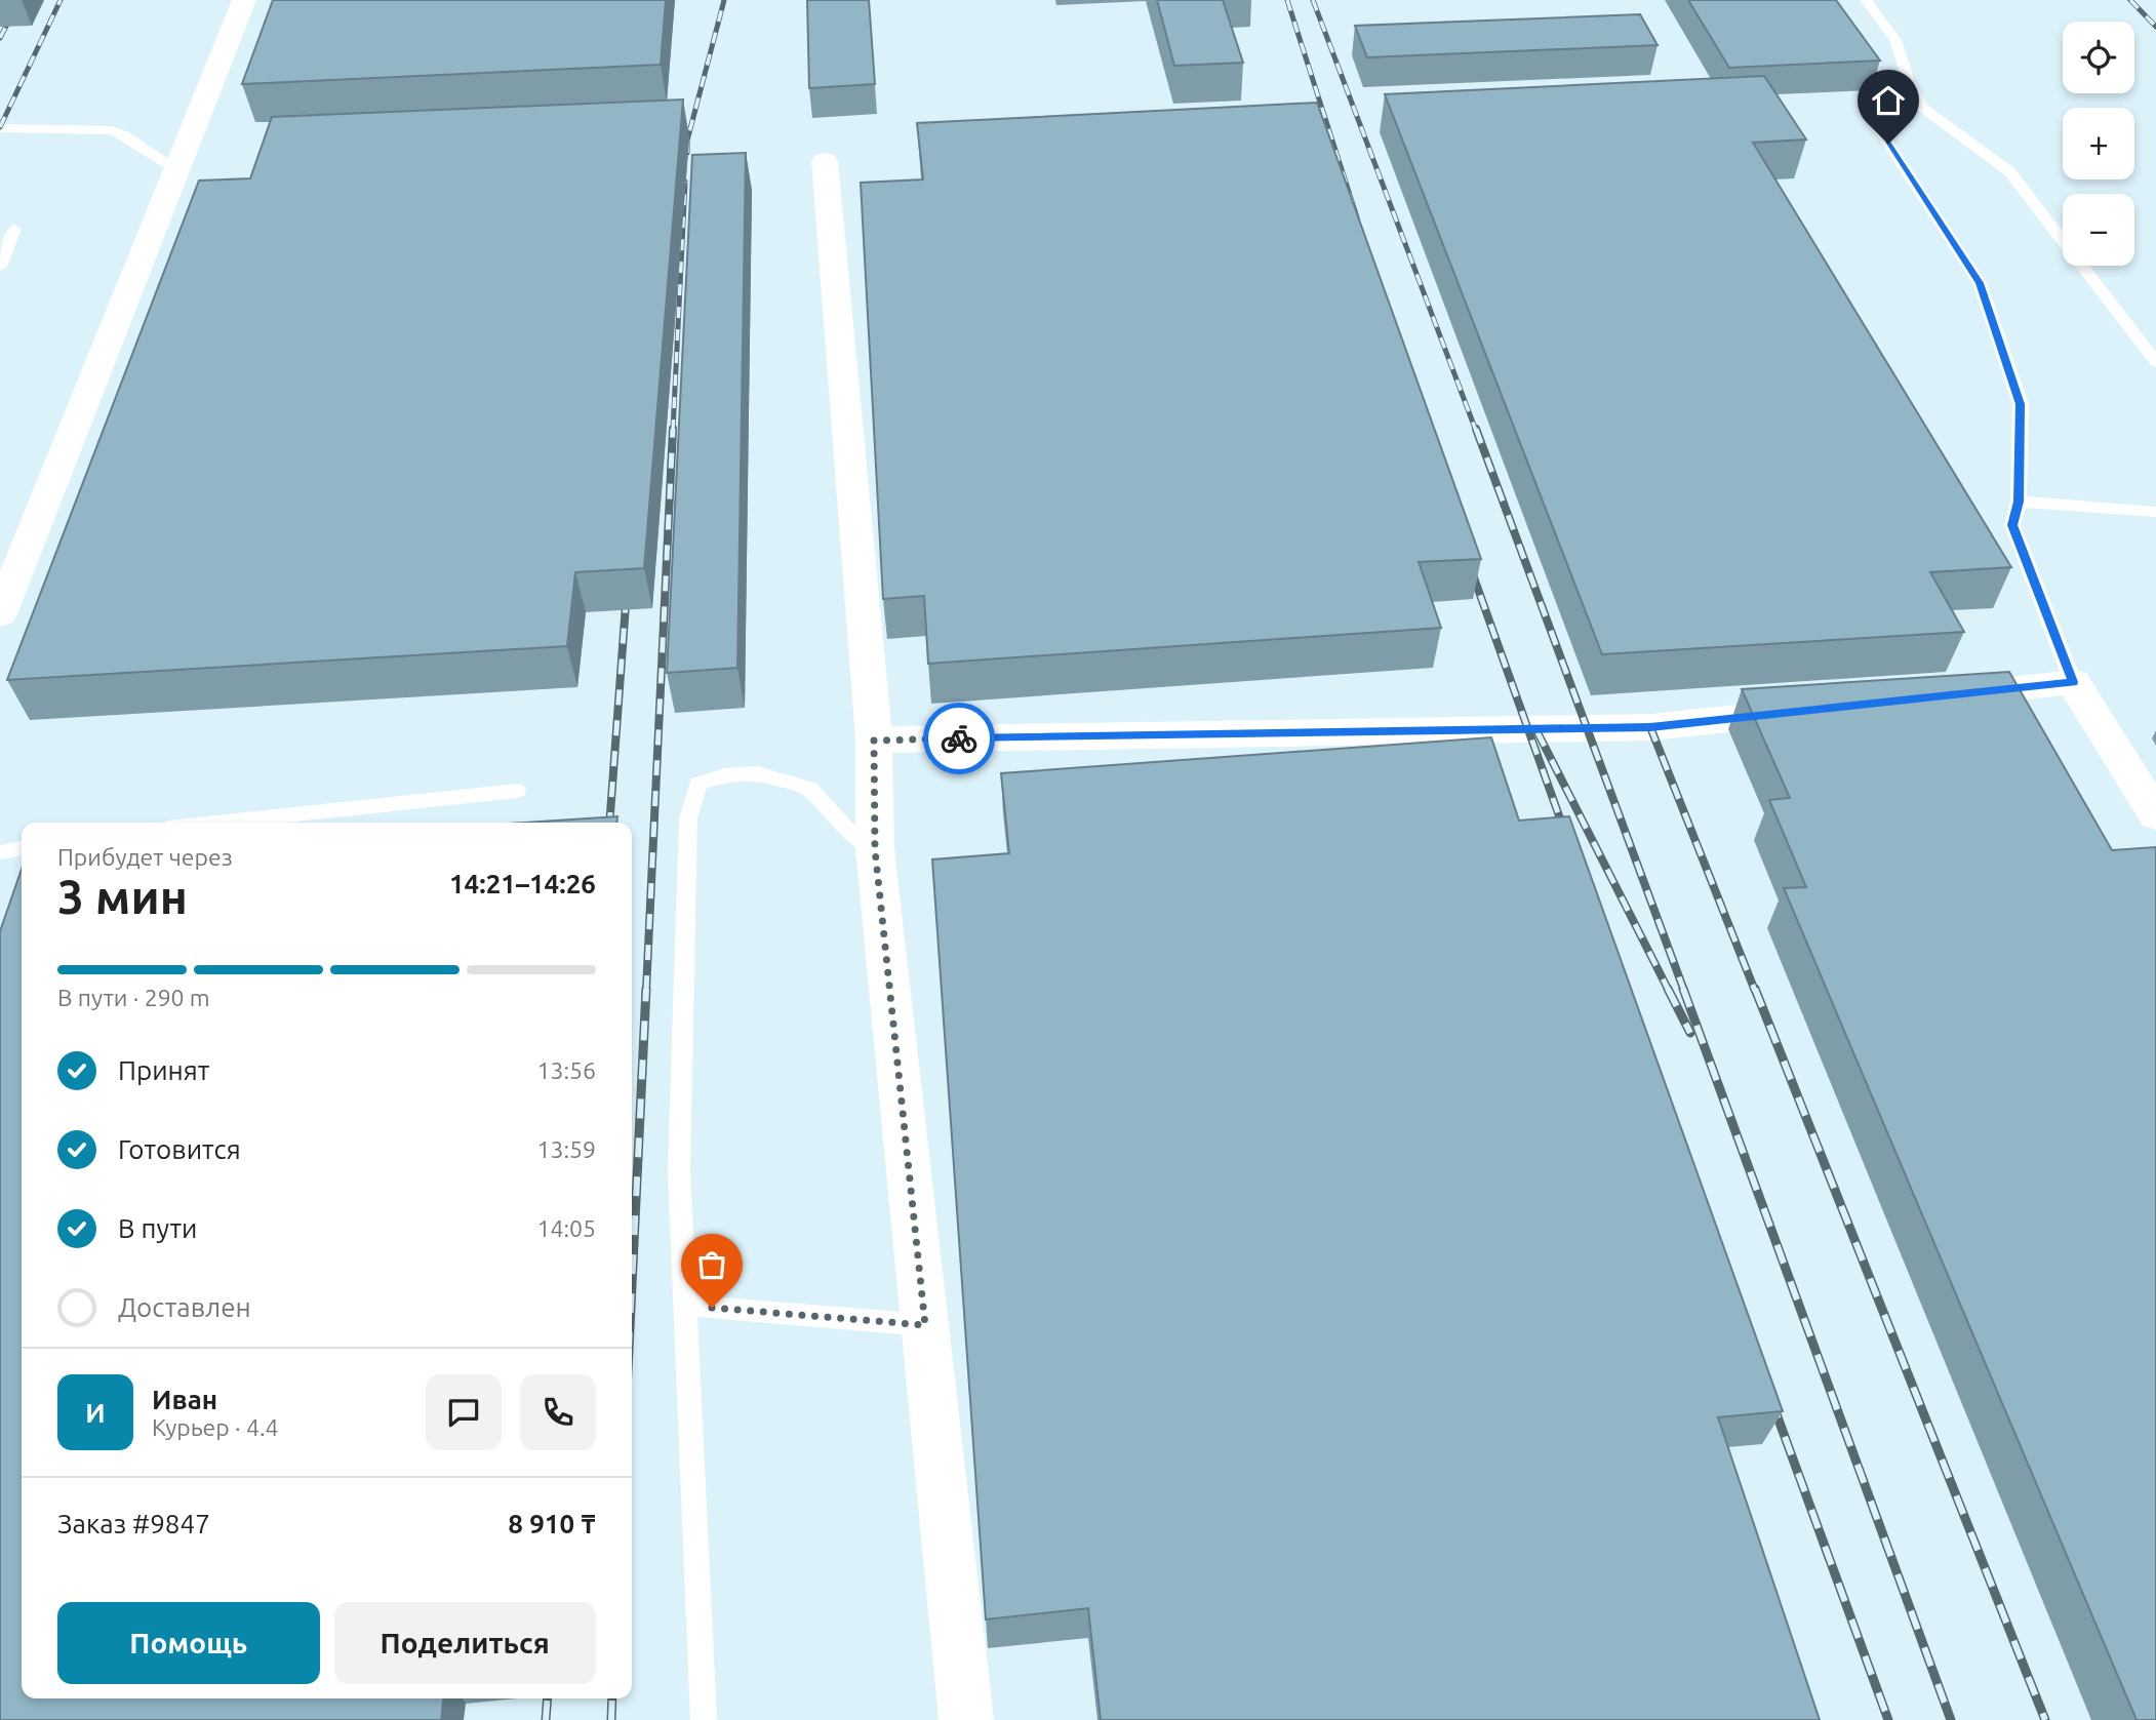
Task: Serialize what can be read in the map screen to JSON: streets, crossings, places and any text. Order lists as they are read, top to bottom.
{
  "page": {
    "map_buttons": ["+", "−"],
    "heading": ["3 мин", "Прибудет через", "14:21–14:26"],
    "panel": [
      "Иван",
      "Курьер · 4.4",
      "Заказ #9847",
      "8 910 ₸"
    ],
    "bar": "В пути · 290 m",
    "list": [
      ["Принят", "13:56"],
      ["Готовится", "13:59"],
      ["В пути", "14:05"],
      "Доставлен"
    ],
    "round": "И",
    "buttons": ["Помощь", "Поделиться"]
  }
}
